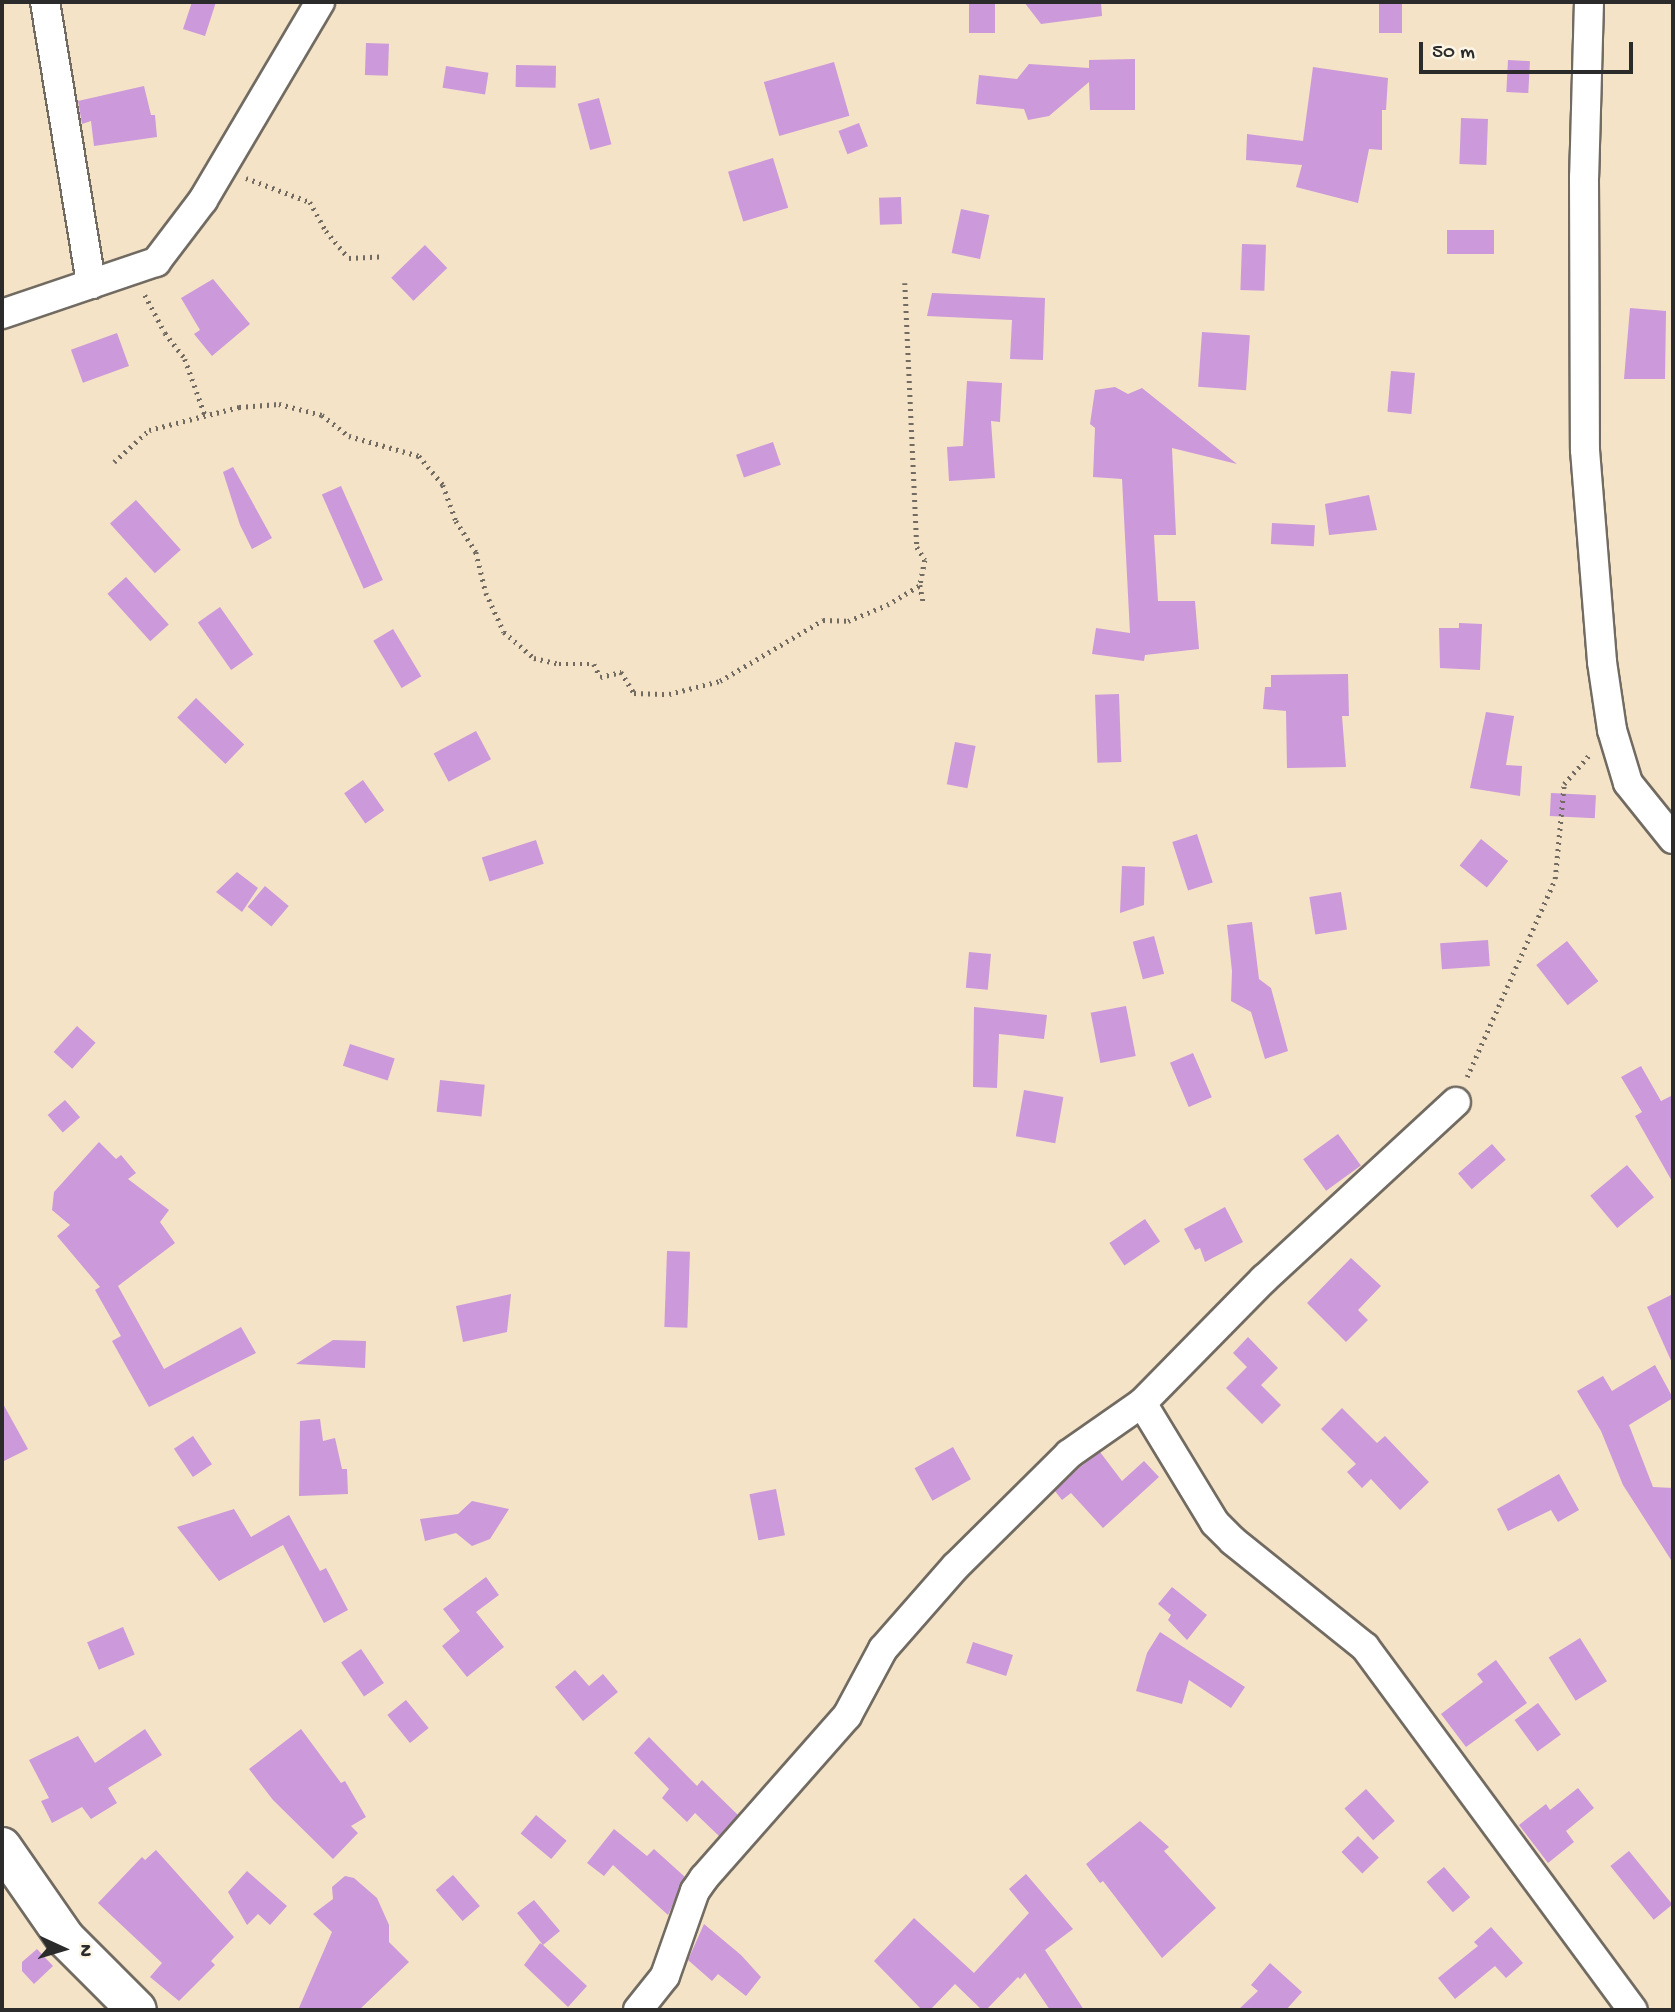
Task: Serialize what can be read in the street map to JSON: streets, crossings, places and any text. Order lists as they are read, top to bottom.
{
  "scale_bar": "50 m",
  "north": "right"
}
